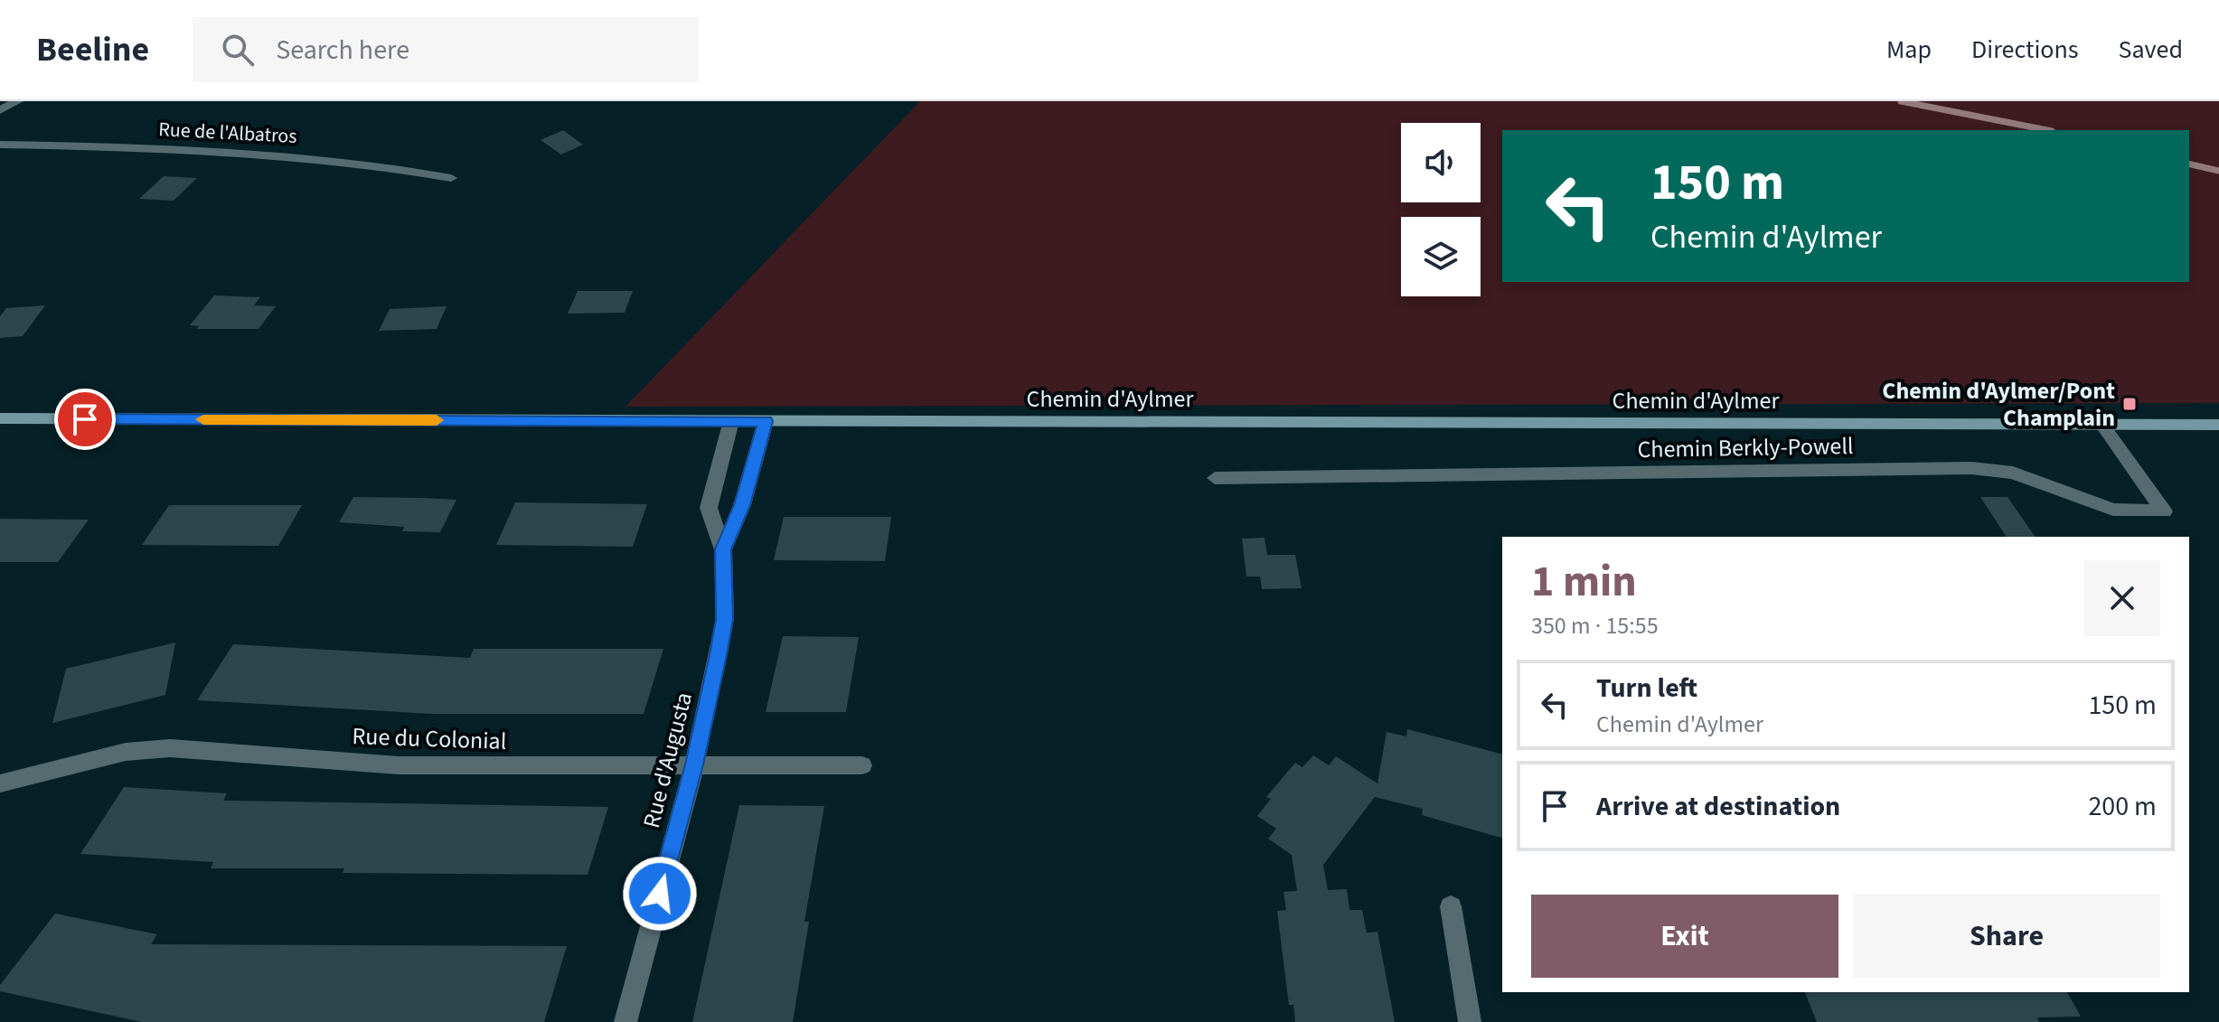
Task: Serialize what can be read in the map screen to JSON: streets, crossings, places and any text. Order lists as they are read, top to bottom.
{
  "streets": {
    "main road": ["Chemin d'Aylmer"],
    "street": [
      "Rue de l'Albatros",
      "Chemin Berkly-Powell",
      "Rue du Colonial",
      "Rue d'Augusta"
    ]
  },
  "crossings": [
    ["Chemin d'Aylmer", "Chemin Berkly-Powell"],
    ["Chemin d'Aylmer", "Rue d'Augusta"],
    ["Rue du Colonial", "Rue d'Augusta"]
  ],
  "places": {
    "transit": ["Chemin d'Aylmer/Pont Champlain"]
  },
  "page": {
    "header": "Beeline",
    "search": "Search here",
    "nav": ["Map", "Directions", "Saved"],
    "turn": ["150 m", "Chemin d'Aylmer"],
    "heading": ["1 min", "350 m · 15:55"],
    "list": [
      {
        "name": "Turn left",
        "note": "Chemin d'Aylmer",
        "value": "150 m"
      },
      {
        "name": "Arrive at destination",
        "value": "200 m"
      }
    ],
    "buttons": ["Exit", "Share"]
  }
}
